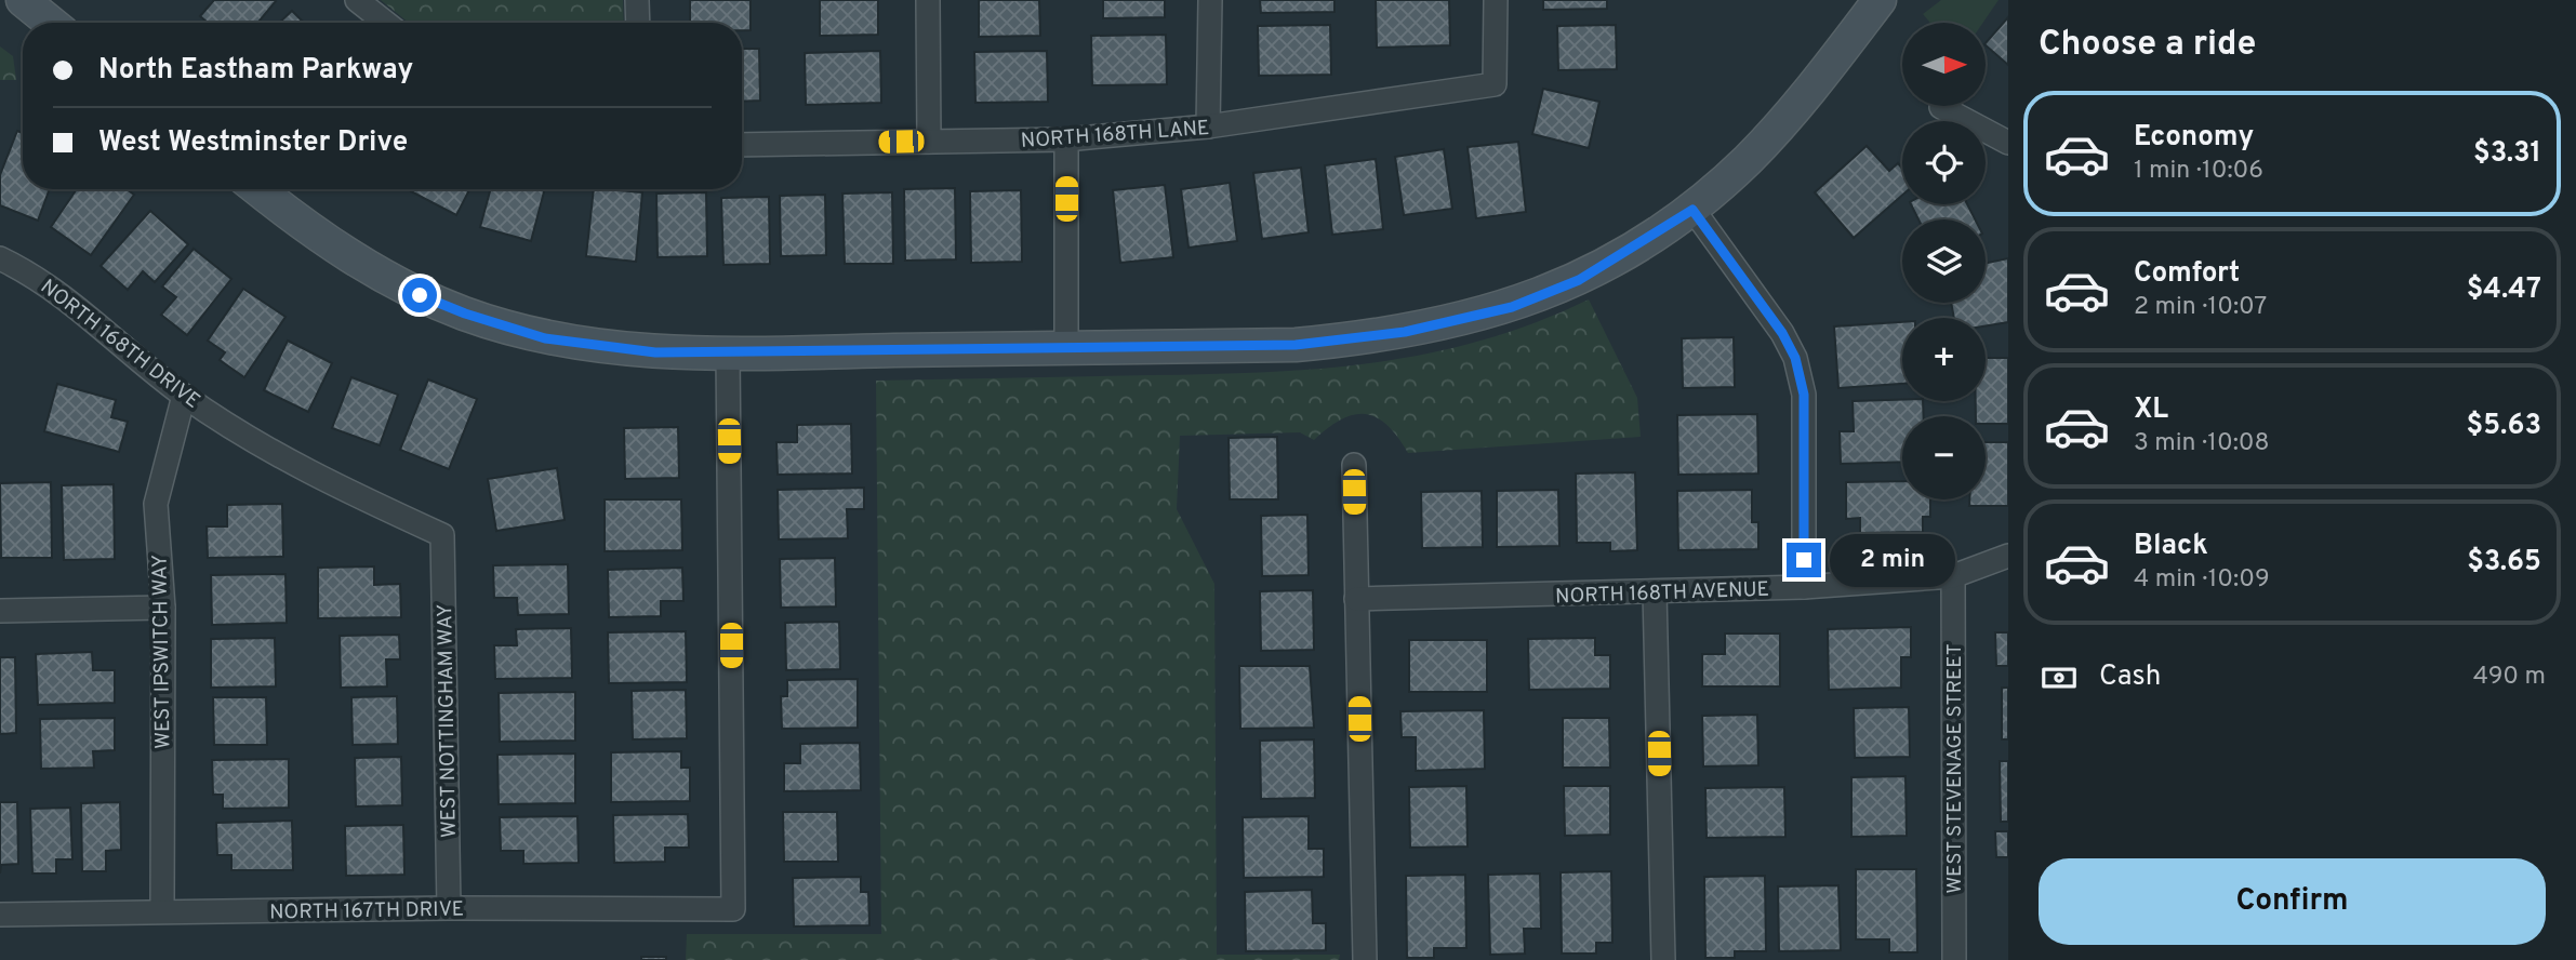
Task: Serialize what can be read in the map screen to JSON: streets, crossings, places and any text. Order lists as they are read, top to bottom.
{
  "streets": {
    "street": [
      "NORTH 168TH LANE",
      "NORTH 168TH DRIVE",
      "NORTH 168TH AVENUE",
      "WEST IPSWITCH WAY",
      "WEST NOTTINGHAM WAY",
      "WEST STEVENAGE STREET",
      "NORTH 167TH DRIVE"
    ]
  },
  "crossings": [
    ["NORTH 168TH DRIVE", "WEST IPSWITCH WAY"],
    ["NORTH 168TH DRIVE", "WEST NOTTINGHAM WAY"],
    ["NORTH 168TH AVENUE", "WEST STEVENAGE STREET"],
    ["WEST IPSWITCH WAY", "NORTH 167TH DRIVE"],
    ["WEST NOTTINGHAM WAY", "NORTH 167TH DRIVE"]
  ],
  "north": "right",
  "page": {
    "heading": "Choose a ride",
    "map_buttons": ["+", "−"],
    "banner": ["North Eastham Parkway", "West Westminster Drive"],
    "list": [
      {
        "name": "Economy",
        "note": "1 min · 10:06",
        "value": "$3.31"
      },
      {
        "name": "Comfort",
        "note": "2 min · 10:07",
        "value": "$4.47"
      },
      {
        "name": "XL",
        "note": "3 min · 10:08",
        "value": "$5.63"
      },
      {
        "name": "Black",
        "note": "4 min · 10:09",
        "value": "$3.65"
      }
    ],
    "bubble": "2 min",
    "pay": ["Cash", "490 m"],
    "buttons": "Confirm"
  }
}
